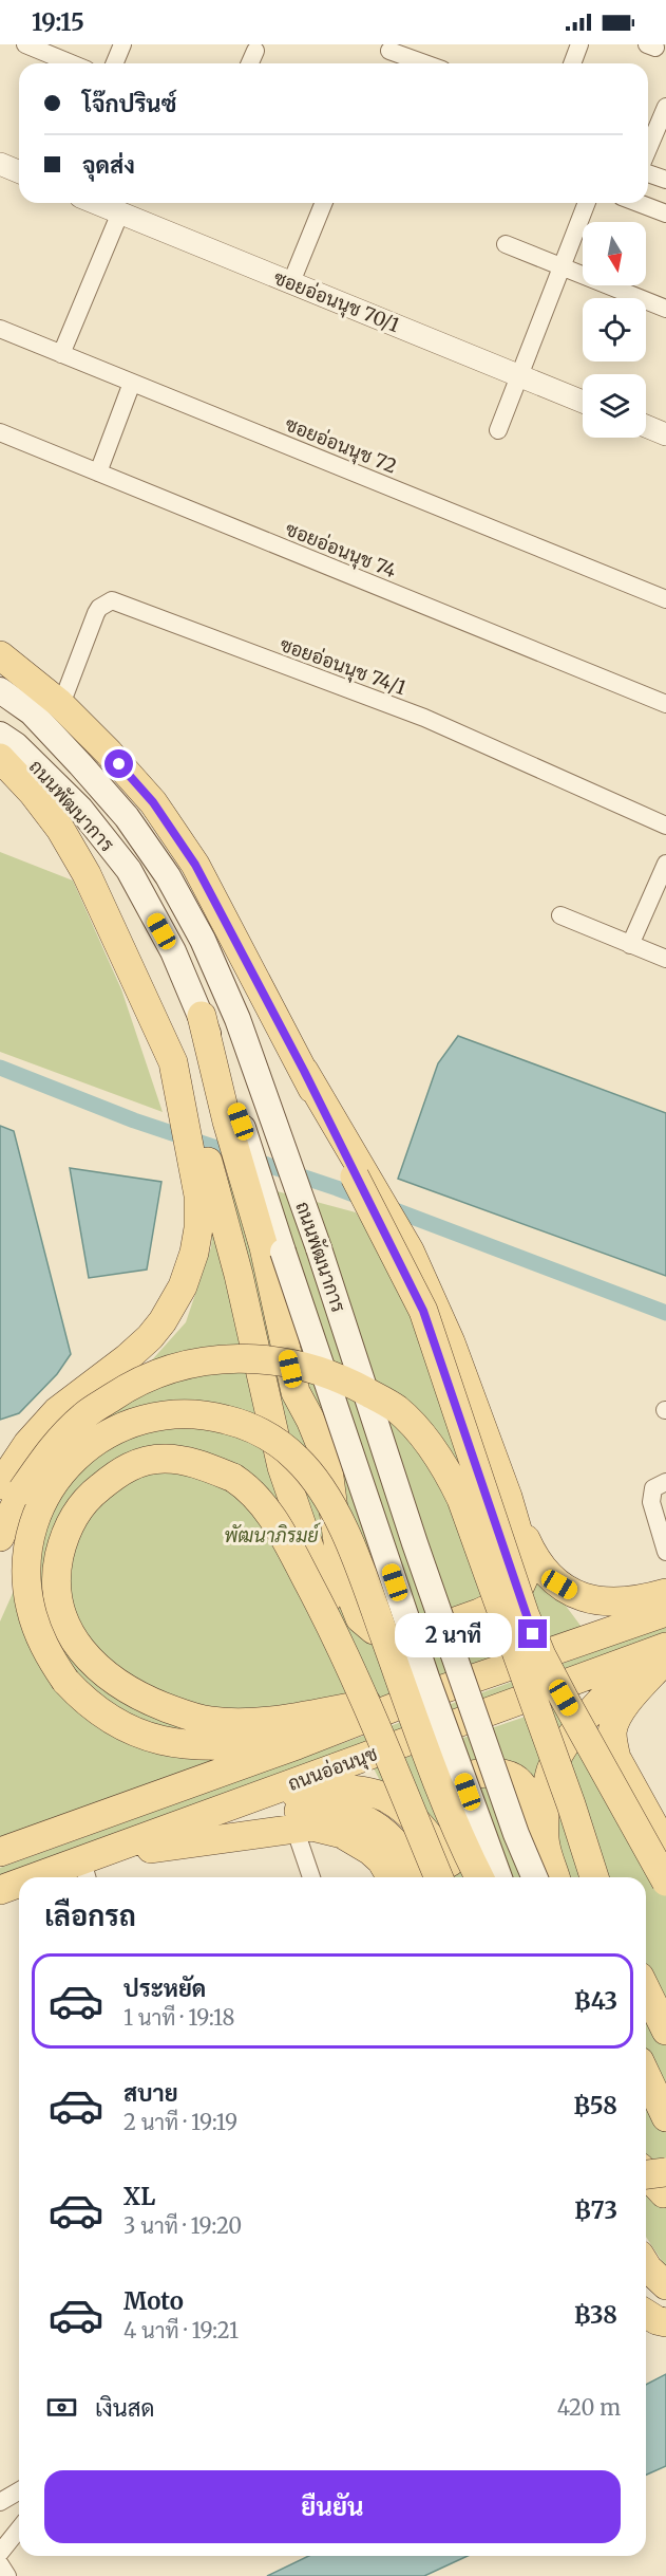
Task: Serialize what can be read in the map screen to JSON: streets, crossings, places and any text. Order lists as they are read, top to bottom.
{
  "streets": {
    "main road": ["ถนนพัฒนาการ", "ถนนอ่อนนุช"],
    "street": [
      "ซอยอ่อนนุช 70/1",
      "ซอยอ่อนนุช 72",
      "ซอยอ่อนนุช 74",
      "ซอยอ่อนนุช 74/1"
    ]
  },
  "parks": ["พัฒนาภิรมย์"],
  "north": "bottom",
  "page": {
    "status": "19:15",
    "banner": ["โจ๊กปรินซ์", "จุดส่ง"],
    "bubble": "2 นาที",
    "heading": "เลือกรถ",
    "list": [
      {
        "name": "ประหยัด",
        "note": "1 นาที · 19:18",
        "value": "฿43"
      },
      {
        "name": "สบาย",
        "note": "2 นาที · 19:19",
        "value": "฿58"
      },
      {
        "name": "XL",
        "note": "3 นาที · 19:20",
        "value": "฿73"
      },
      {
        "name": "Moto",
        "note": "4 นาที · 19:21",
        "value": "฿38"
      }
    ],
    "pay": ["เงินสด", "420 m"],
    "buttons": "ยืนยัน"
  }
}
